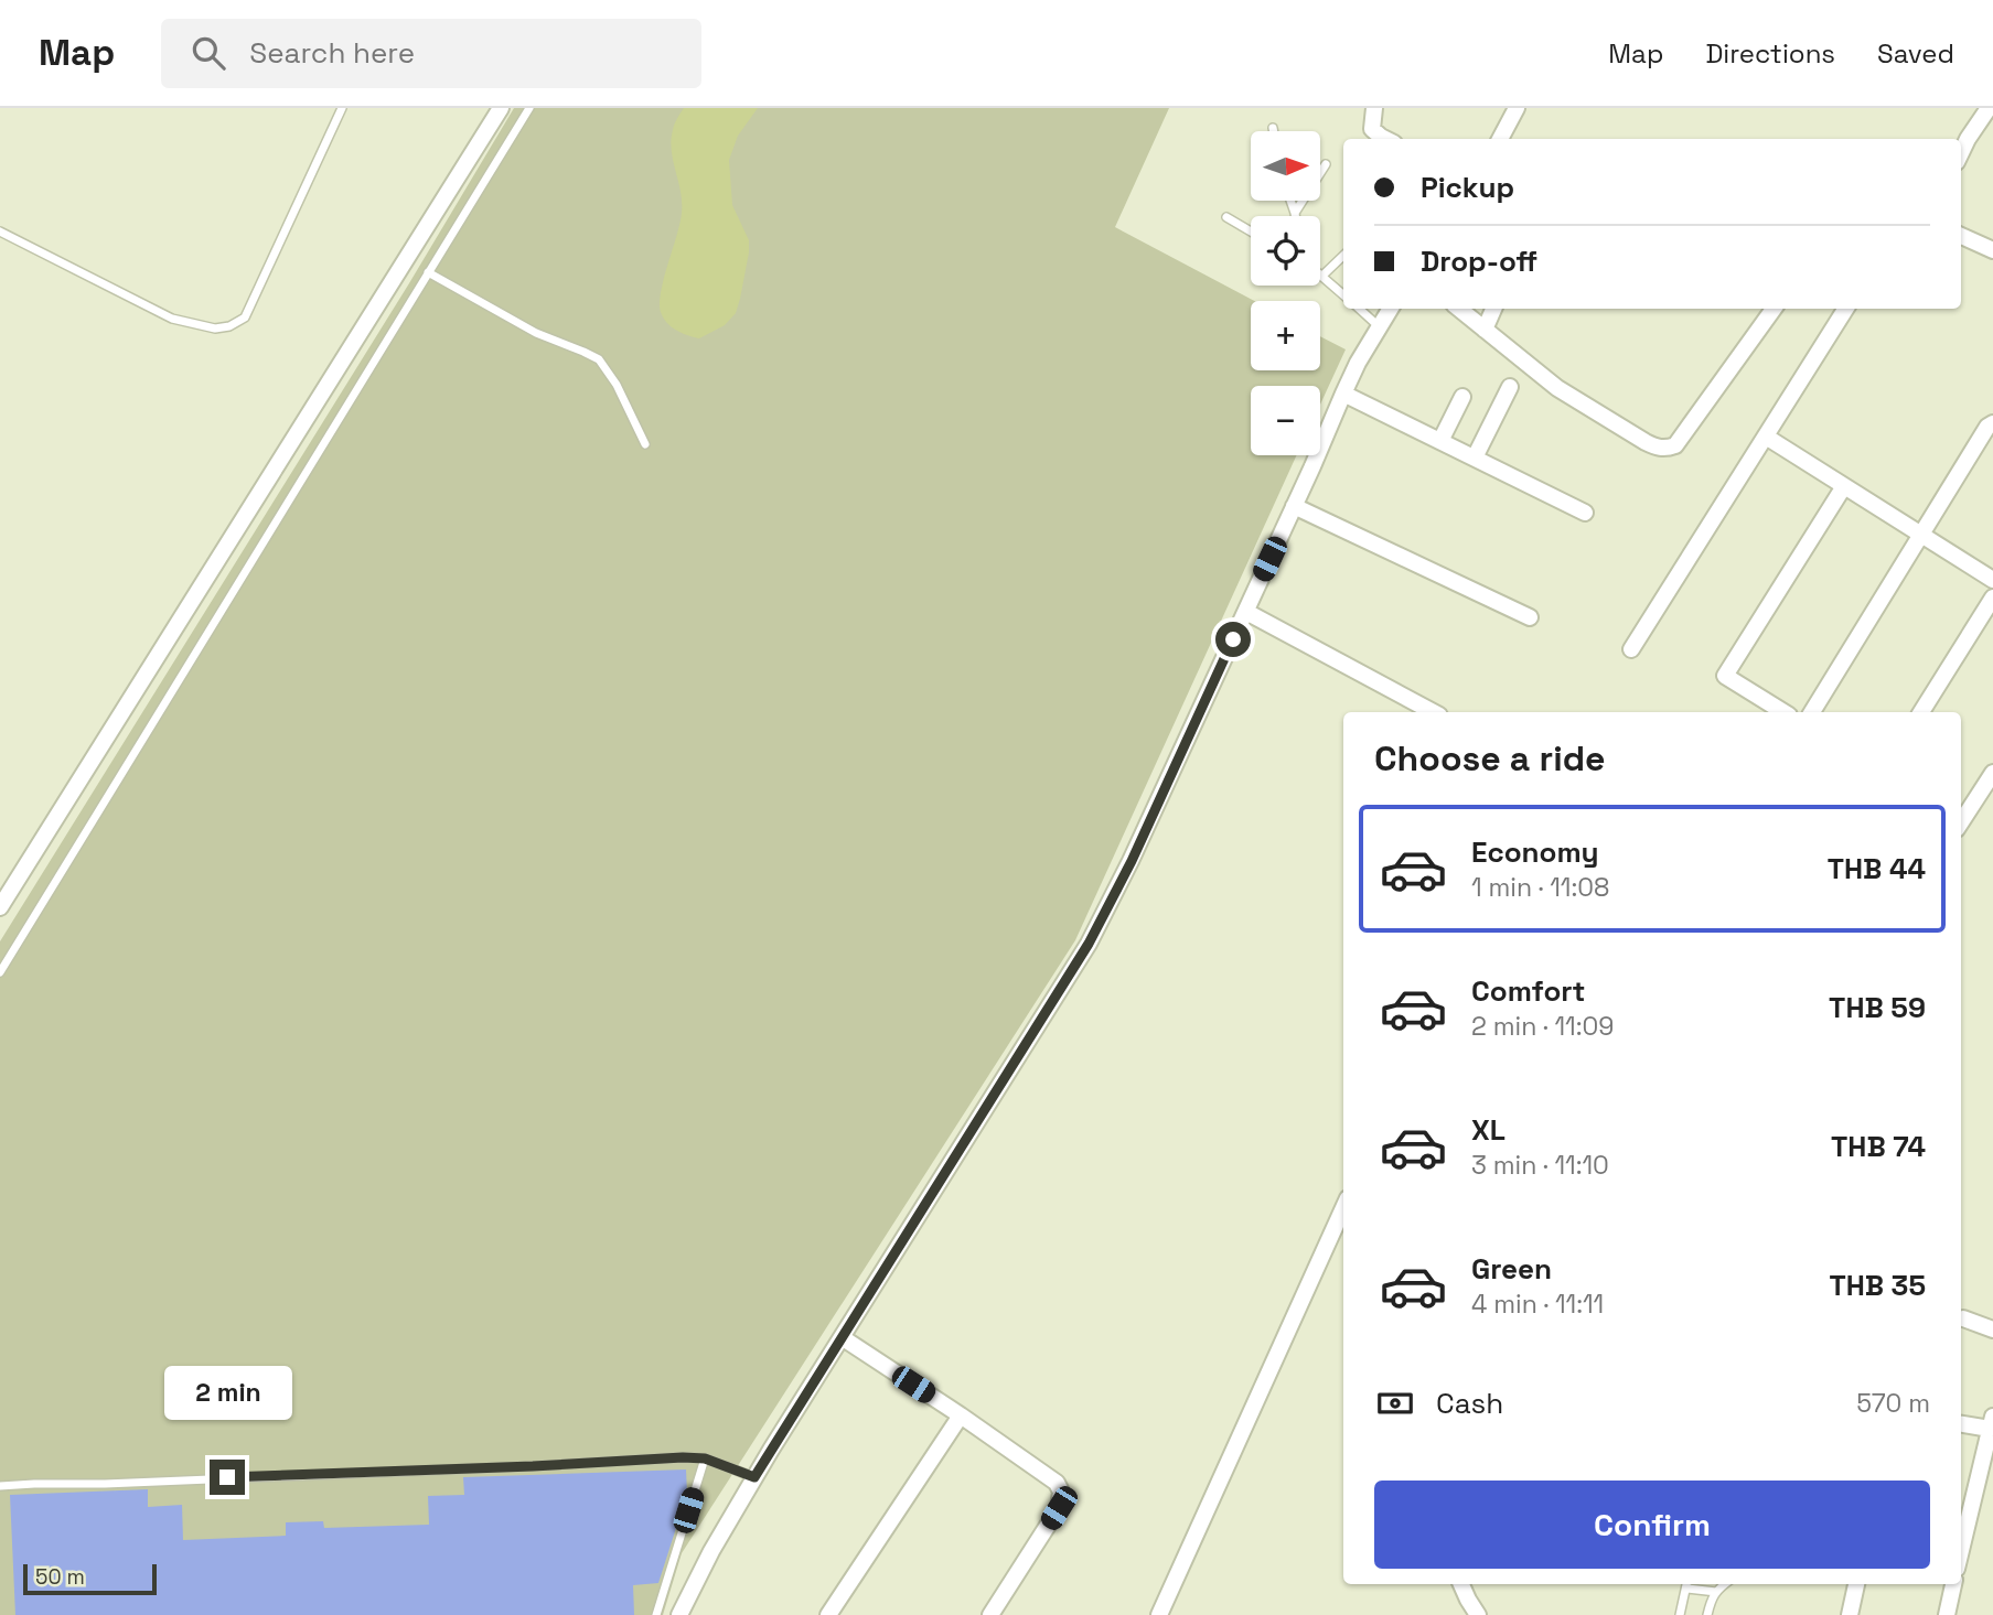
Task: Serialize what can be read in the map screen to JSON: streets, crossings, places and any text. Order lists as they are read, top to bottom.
{
  "scale_bar": "50 m",
  "north": "right",
  "page": {
    "header": "Map",
    "search": "Search here",
    "nav": ["Map", "Directions", "Saved"],
    "map_buttons": ["+", "−"],
    "banner": ["Pickup", "Drop-off"],
    "heading": "Choose a ride",
    "list": [
      {
        "name": "Economy",
        "note": "1 min · 11:08",
        "value": "THB 44"
      },
      {
        "name": "Comfort",
        "note": "2 min · 11:09",
        "value": "THB 59"
      },
      {
        "name": "XL",
        "note": "3 min · 11:10",
        "value": "THB 74"
      },
      {
        "name": "Green",
        "note": "4 min · 11:11",
        "value": "THB 35"
      }
    ],
    "pay": ["Cash", "570 m"],
    "bubble": "2 min",
    "buttons": "Confirm",
    "scale": "50 m"
  }
}
